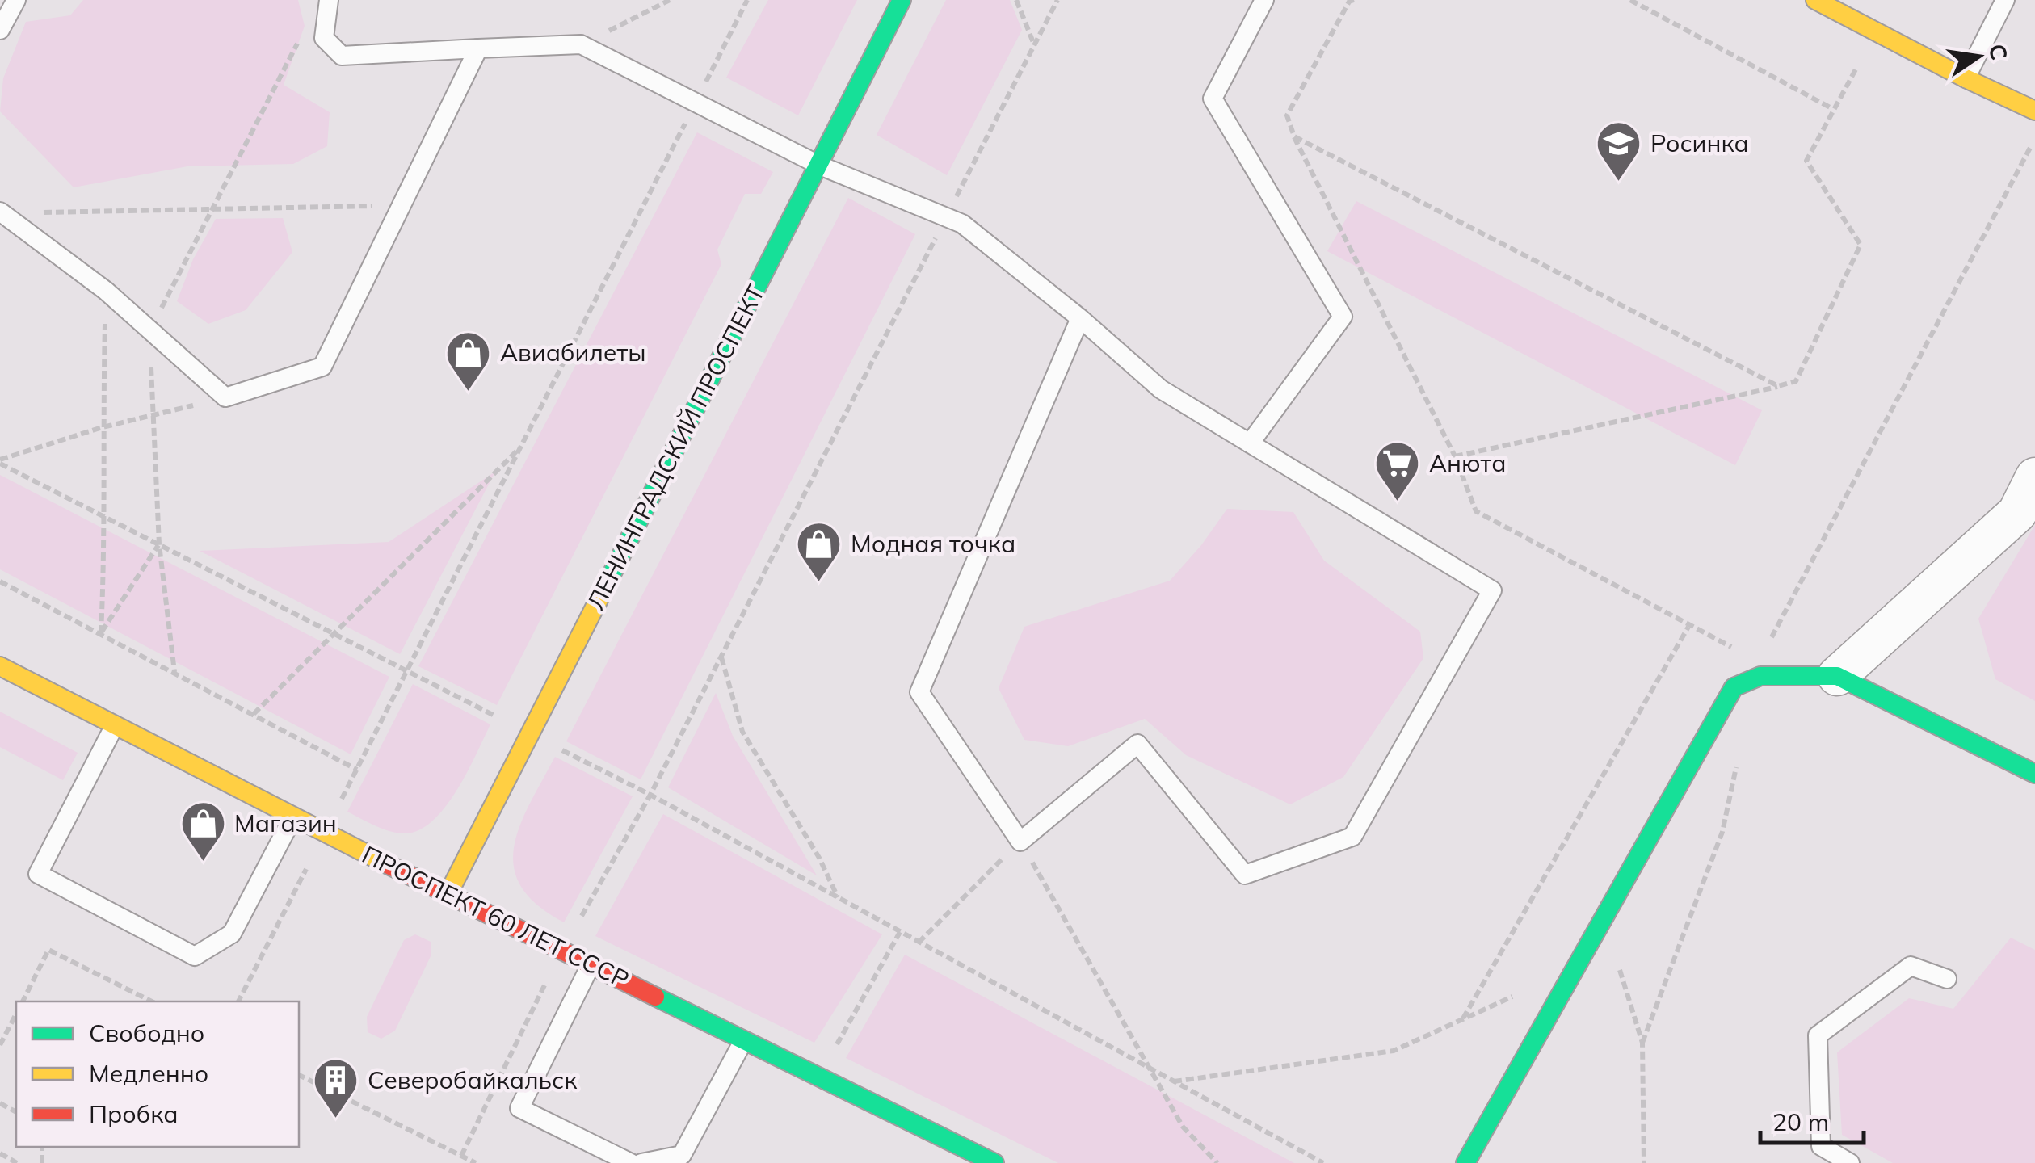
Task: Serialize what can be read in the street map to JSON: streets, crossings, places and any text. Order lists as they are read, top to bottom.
{
  "streets": {
    "street": ["ЛЕНИНГРАДСКИЙ ПРОСПЕКТ", "ПРОСПЕКТ 60 ЛЕТ СССР"]
  },
  "crossings": [
    ["ЛЕНИНГРАДСКИЙ ПРОСПЕКТ", "ПРОСПЕКТ 60 ЛЕТ СССР"]
  ],
  "places": {
    "school or university": ["Росинка"],
    "shop": ["Авиабилеты", "Модная точка", "Магазин"],
    "supermarket": ["Анюта"],
    "building": ["Северобайкальск"]
  },
  "legend": ["Свободно", "Медленно", "Пробка"],
  "scale_bar": "20 m",
  "north": "right"
}
